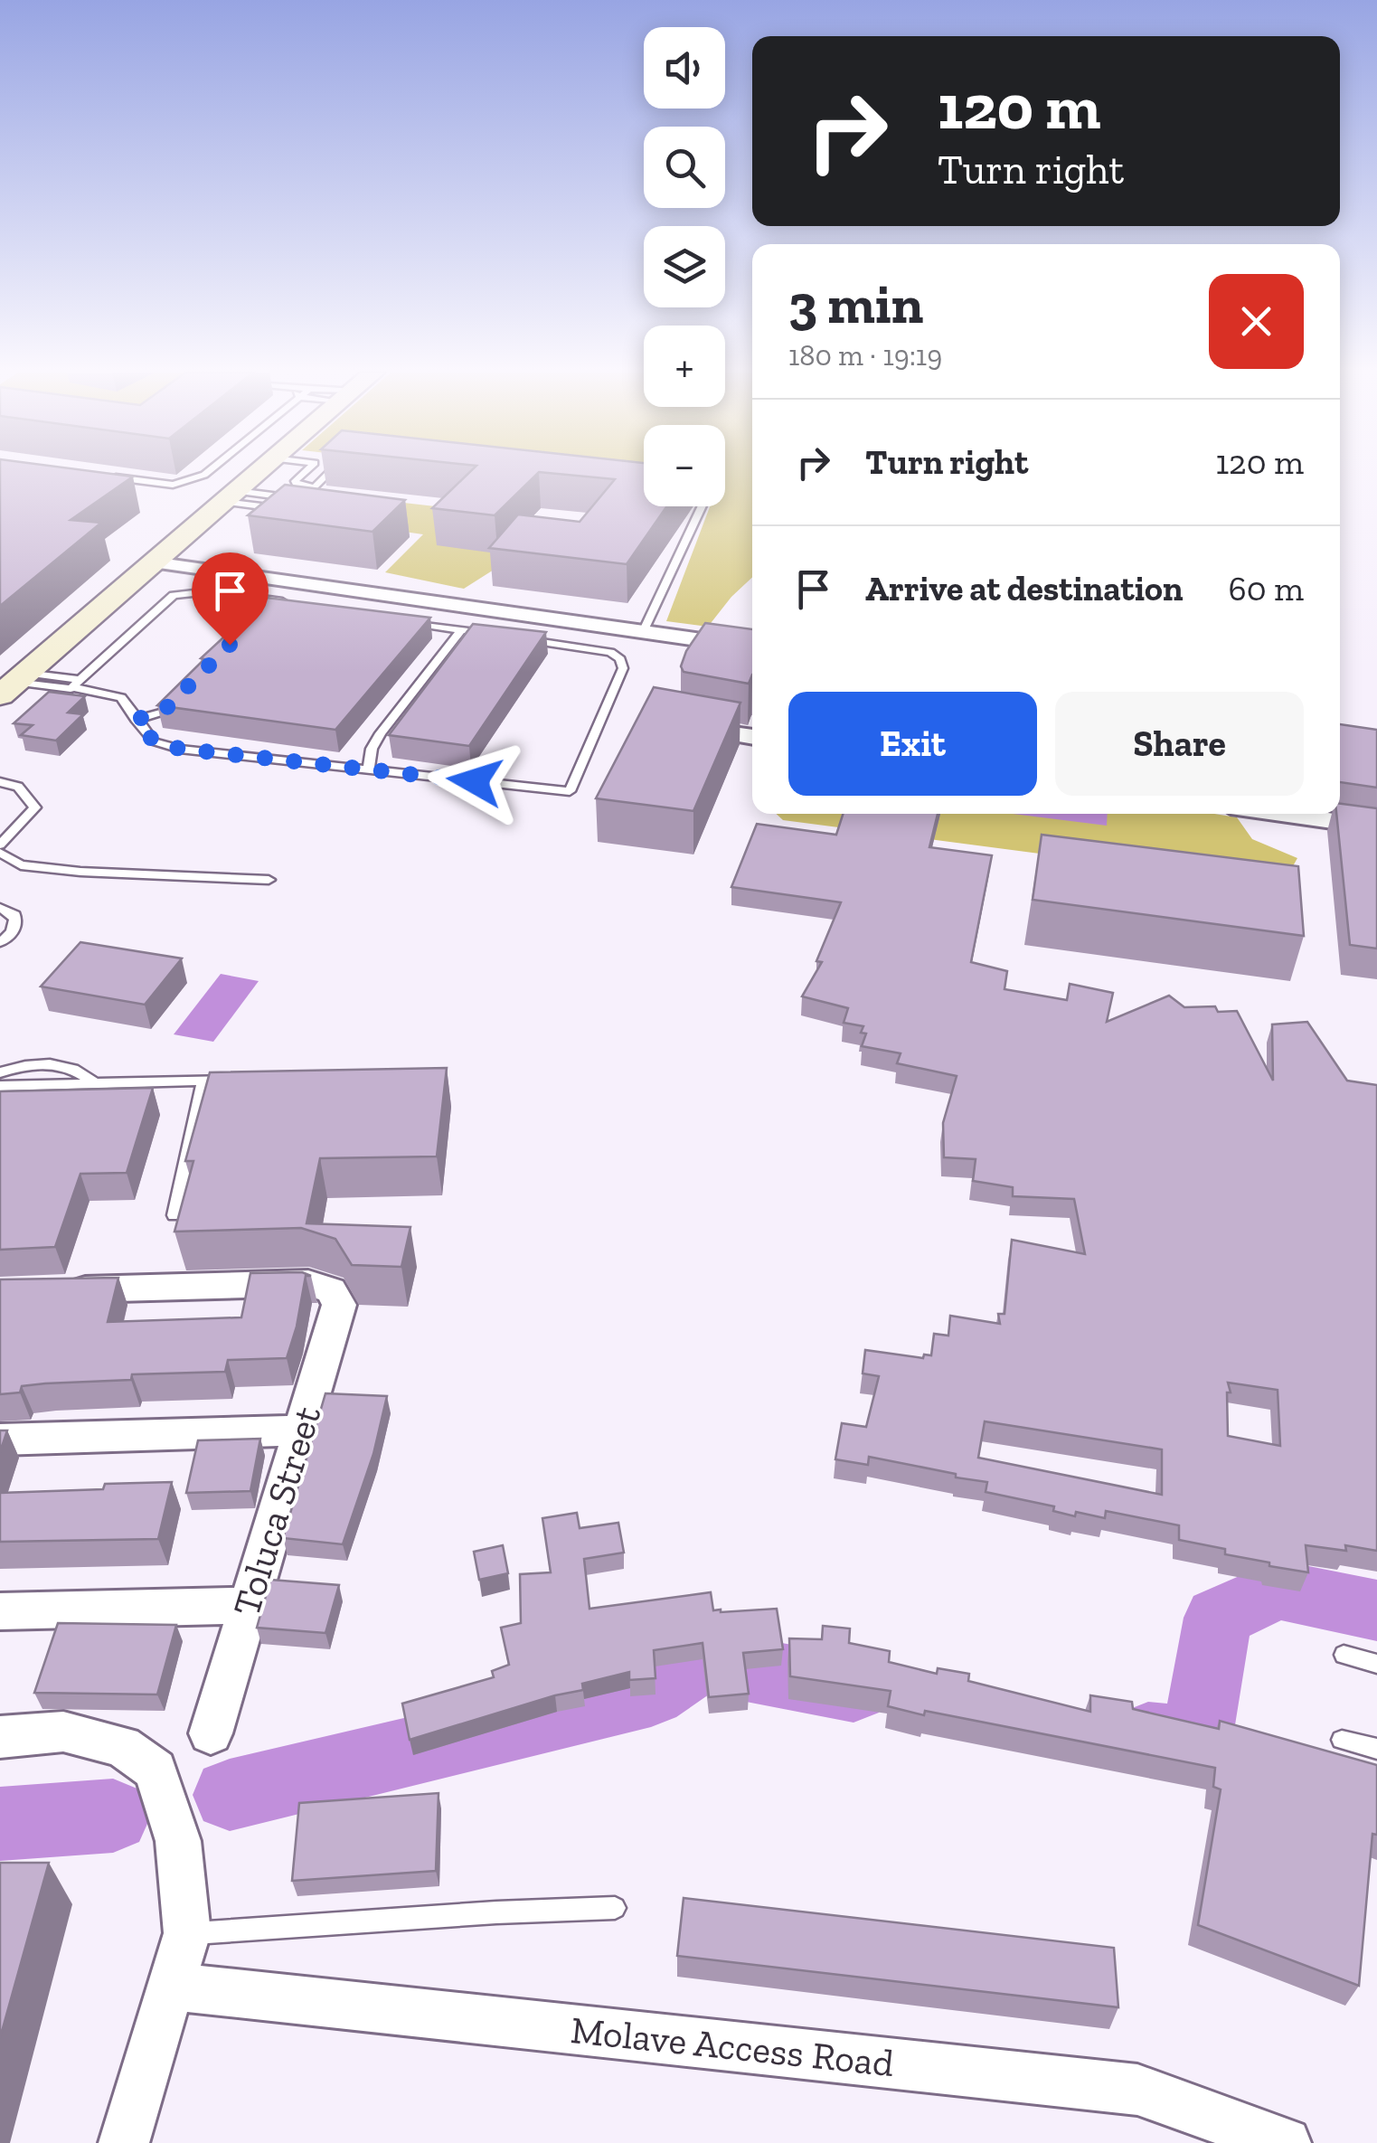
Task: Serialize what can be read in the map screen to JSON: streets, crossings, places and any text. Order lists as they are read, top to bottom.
{
  "streets": {
    "street": ["Toluca Street", "Molave Access Road"]
  },
  "page": {
    "map_buttons": ["+", "−"],
    "turn": ["120 m", "Turn right"],
    "heading": ["3 min", "180 m · 19:19"],
    "list": [
      {
        "name": "Turn right",
        "value": "120 m"
      },
      {
        "name": "Arrive at destination",
        "value": "60 m"
      }
    ],
    "buttons": ["Exit", "Share"]
  }
}
